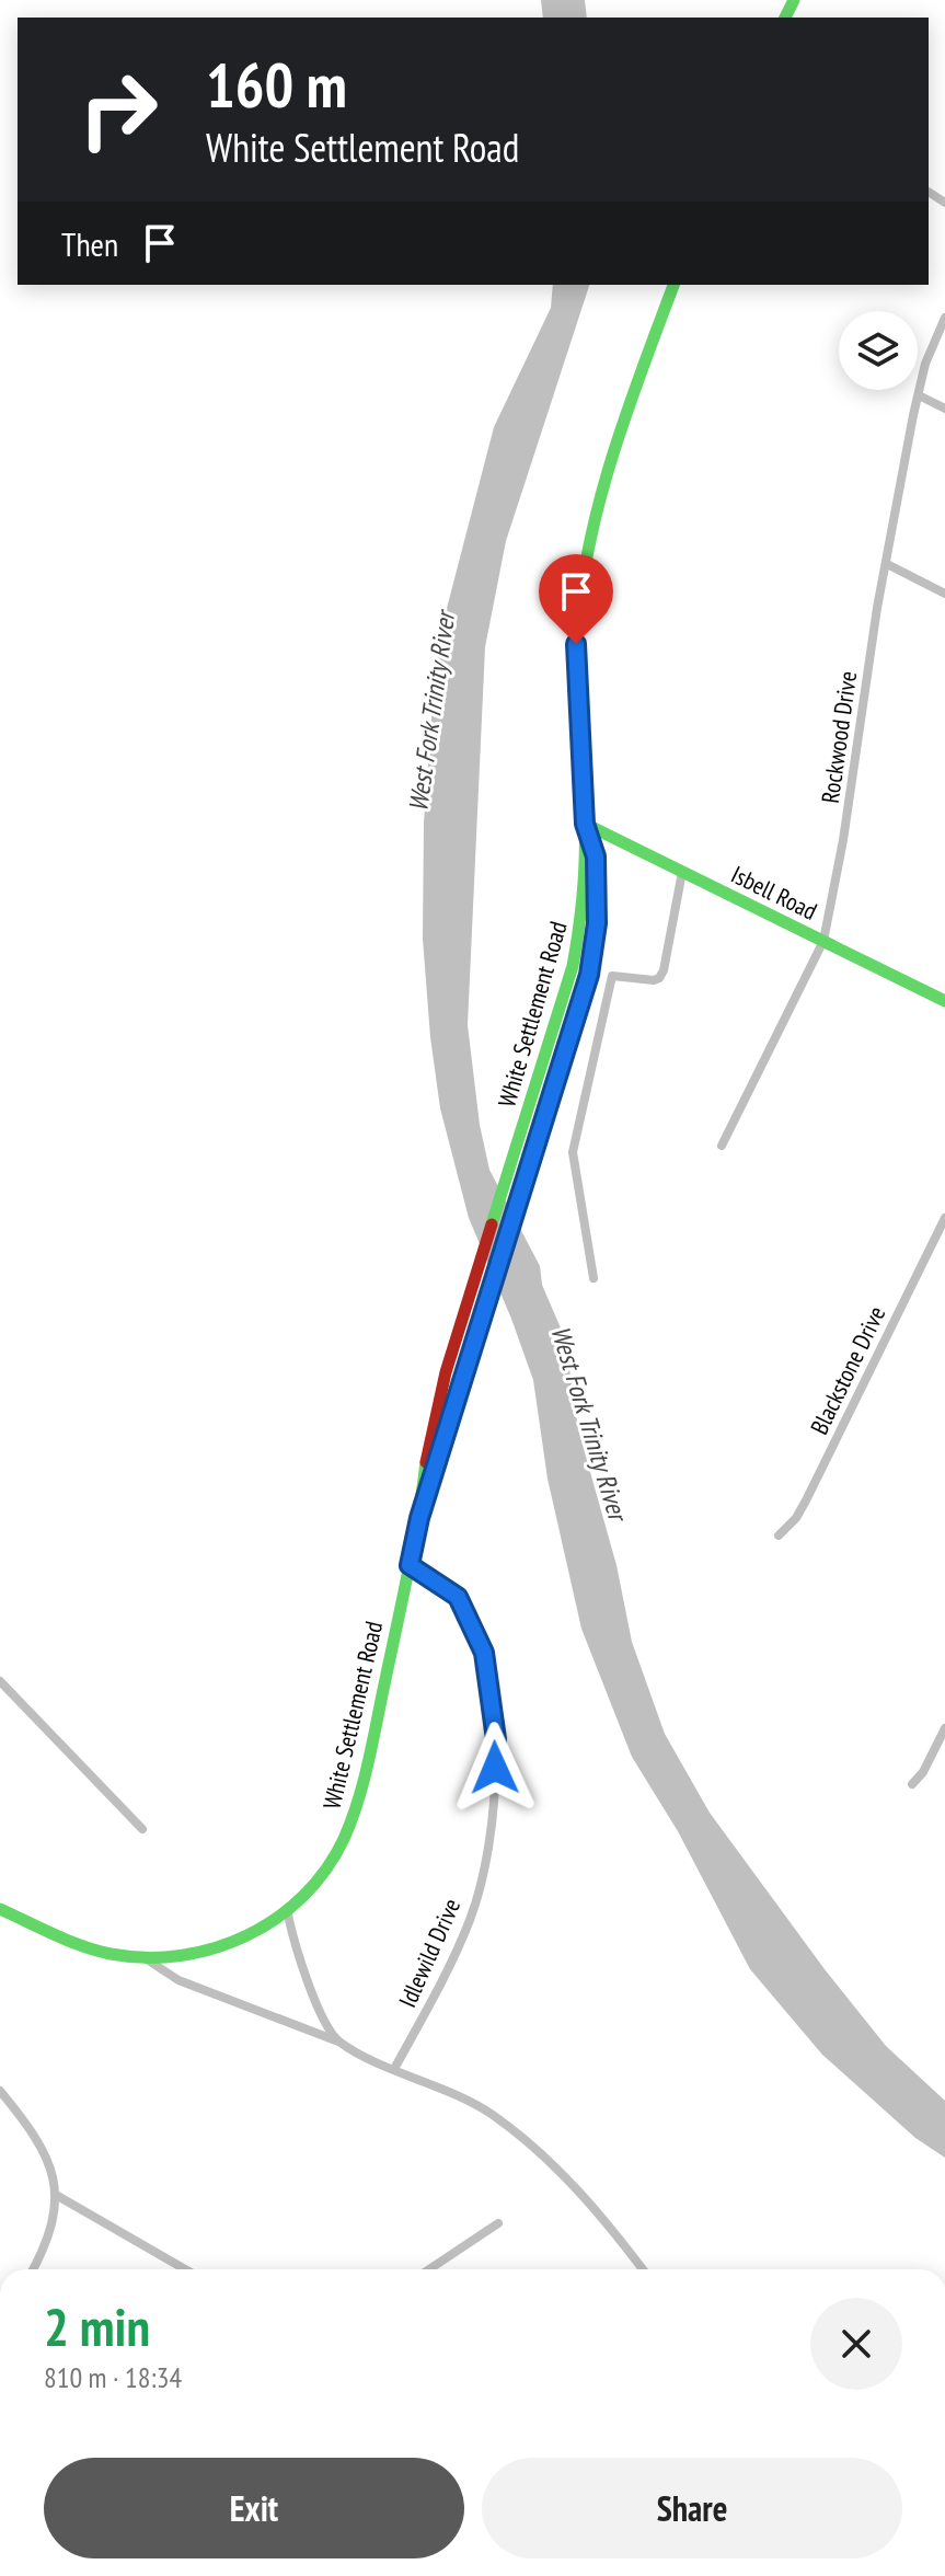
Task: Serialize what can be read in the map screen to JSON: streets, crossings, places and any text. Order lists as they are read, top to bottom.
{
  "streets": {
    "main road": ["Isbell Road", "White Settlement Road"],
    "street": ["Rockwood Drive", "Blackstone Drive", "Idlewild Drive"]
  },
  "crossings": [
    ["Rockwood Drive", "Isbell Road"],
    ["Isbell Road", "White Settlement Road"],
    ["White Settlement Road", "Idlewild Drive"]
  ],
  "water": ["West Fork Trinity River"],
  "page": {
    "turn": ["160 m", "White Settlement Road"],
    "then": "Then",
    "heading": ["2 min", "810 m · 18:34"],
    "buttons": ["Exit", "Share"]
  }
}
